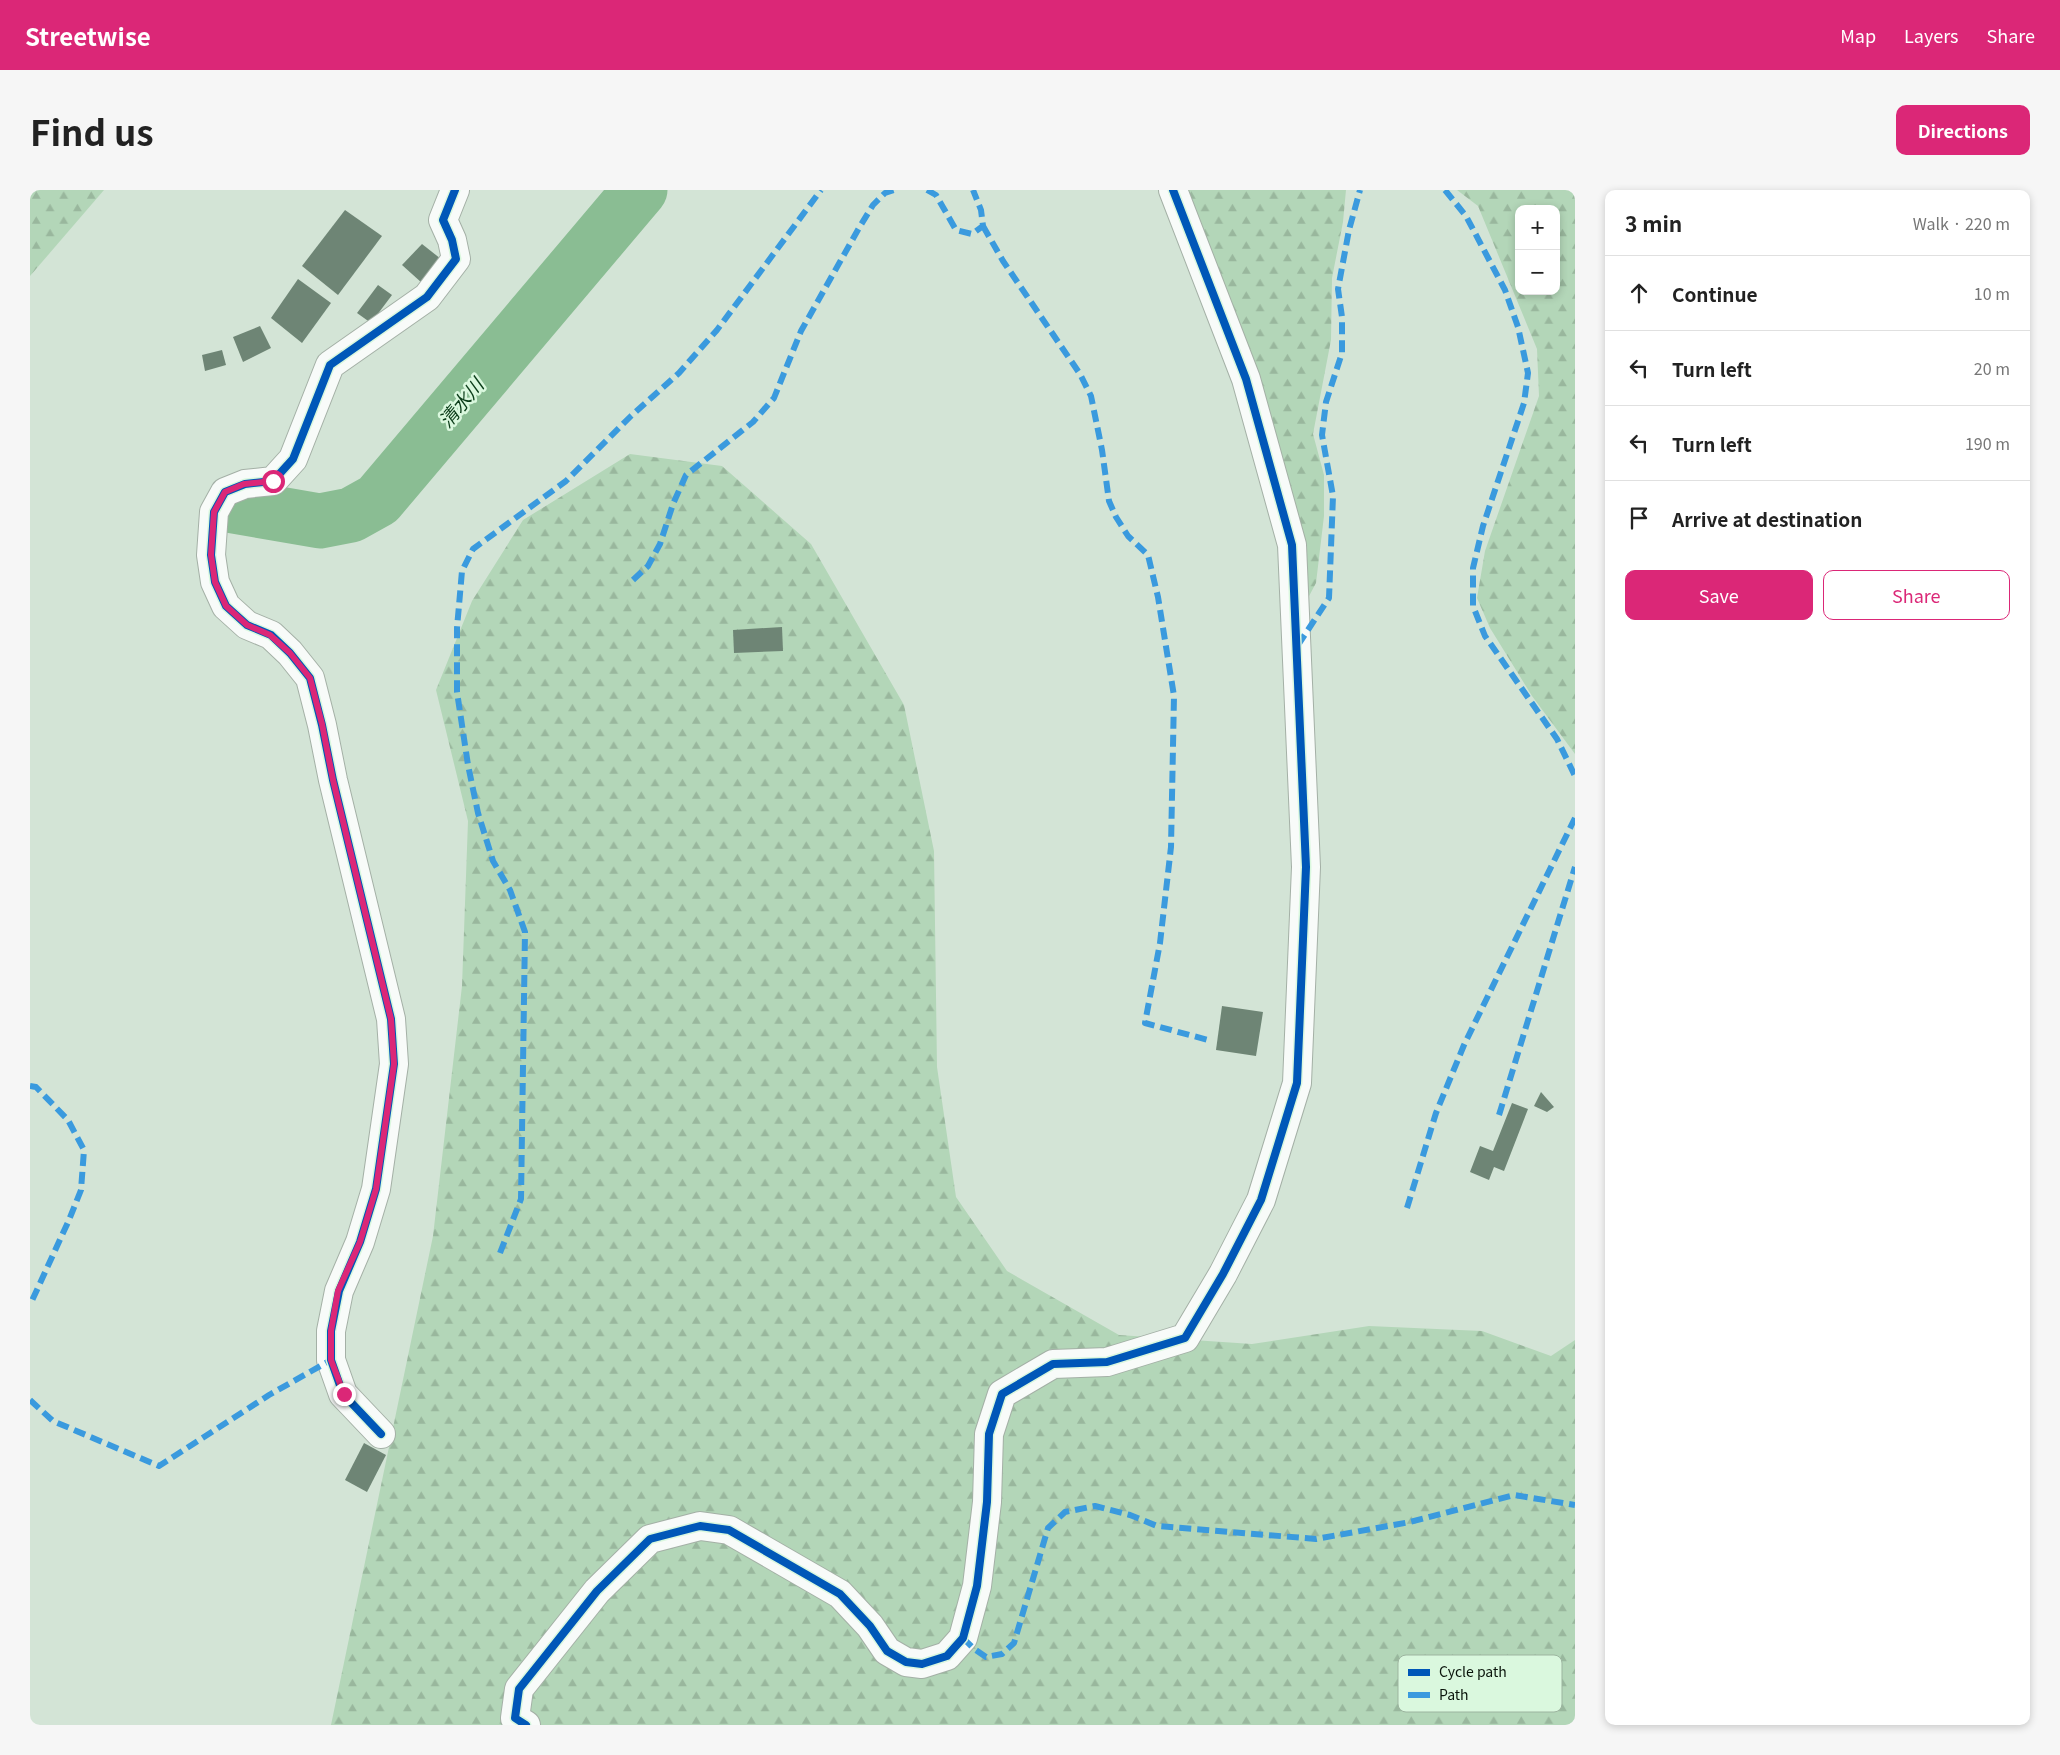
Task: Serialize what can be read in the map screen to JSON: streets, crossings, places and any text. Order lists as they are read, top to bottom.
{
  "water": ["清水川"],
  "legend": ["Cycle path", "Path"],
  "page": {
    "header": "Streetwise",
    "nav": ["Map", "Layers", "Share"],
    "title": "Find us",
    "buttons": [
      "Directions",
      ["Save", "Share"]
    ],
    "heading": ["3 min", "Walk · 220 m"],
    "map_buttons": ["+", "−"],
    "list": [
      ["Continue", "10 m"],
      ["Turn left", "20 m"],
      ["Turn left", "190 m"],
      "Arrive at destination"
    ]
  }
}
